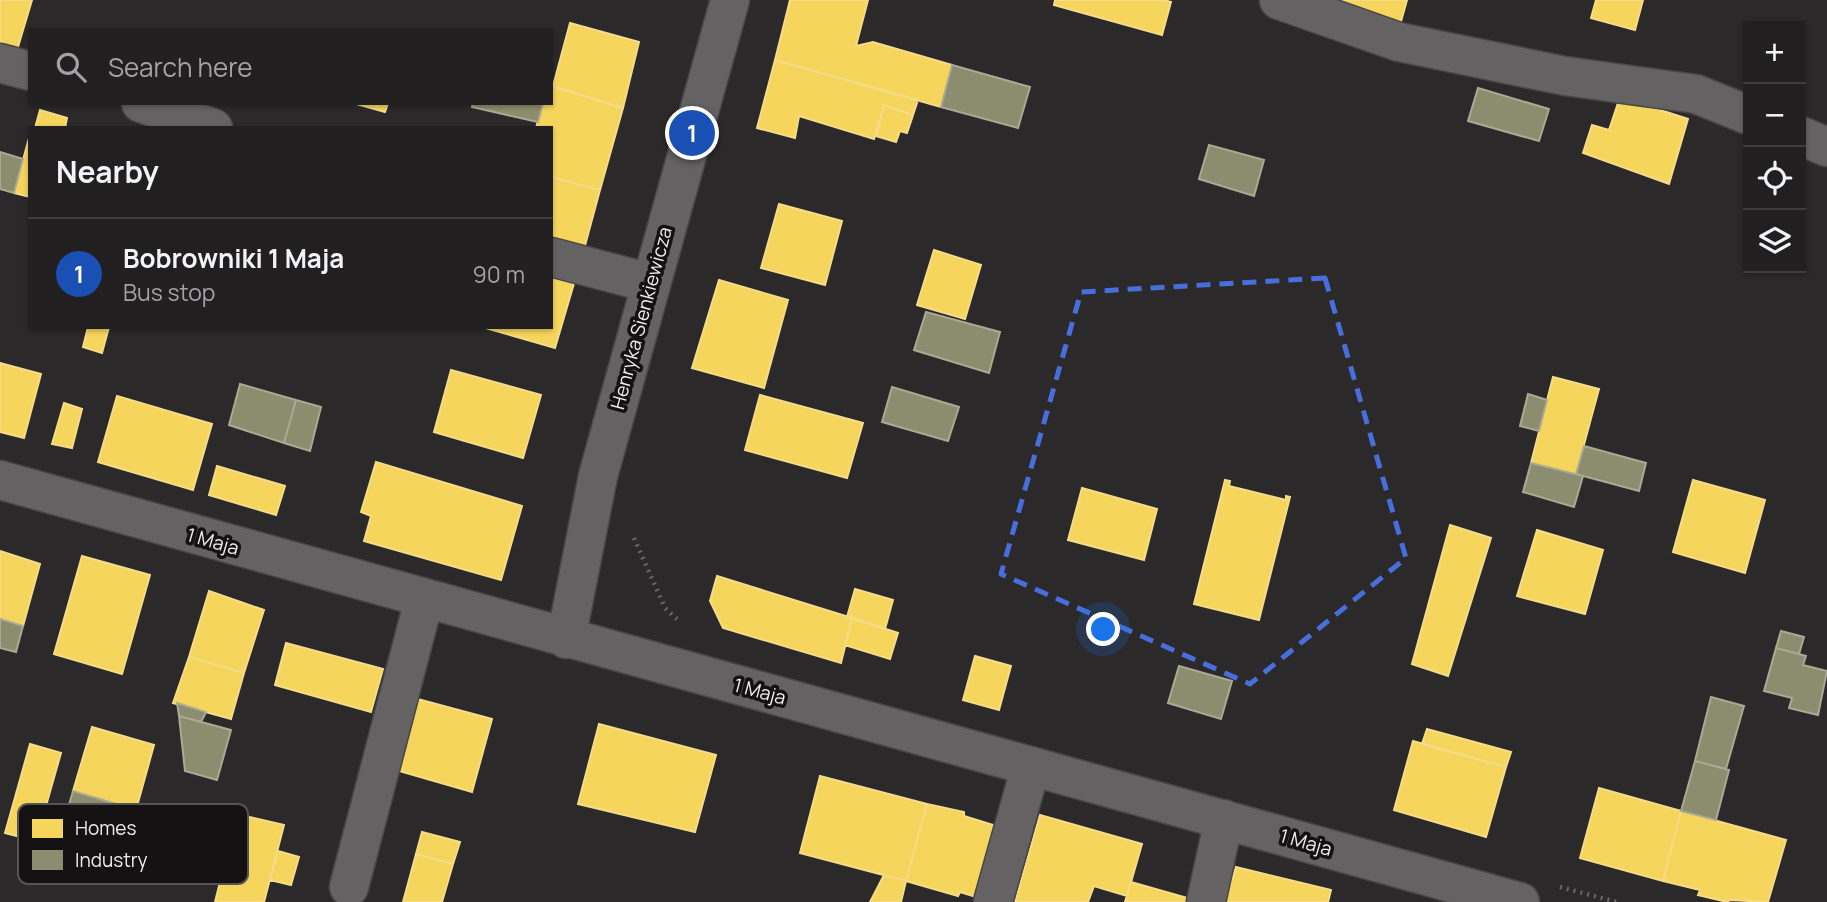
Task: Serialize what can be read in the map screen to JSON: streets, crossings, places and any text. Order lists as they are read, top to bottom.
{
  "streets": {
    "street": ["Henryka Sienkiewicza", "1 Maja"]
  },
  "crossings": [
    ["Henryka Sienkiewicza", "1 Maja"]
  ],
  "legend": ["Homes", "Industry"],
  "page": {
    "map_buttons": ["+", "−"],
    "search": "Search here",
    "pins": "1",
    "heading": "Nearby",
    "list": [
      {
        "mark": "1",
        "name": "Bobrowniki 1 Maja",
        "note": "Bus stop",
        "value": "90 m"
      }
    ]
  }
}
